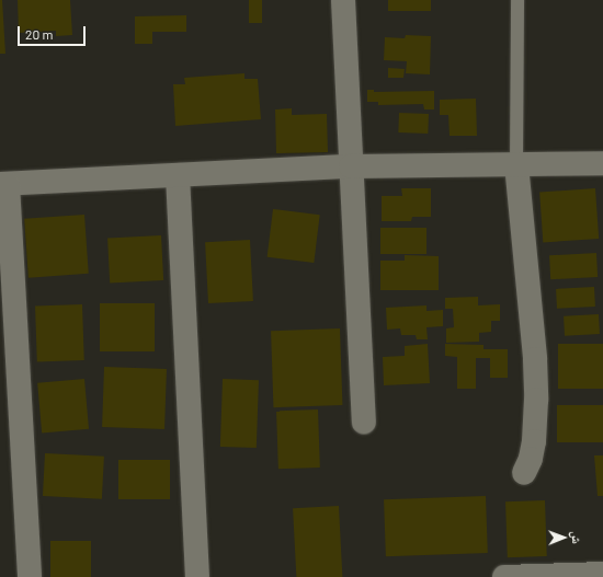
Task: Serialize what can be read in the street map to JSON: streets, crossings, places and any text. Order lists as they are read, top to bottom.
{
  "scale_bar": "20 m",
  "north": "right"
}
